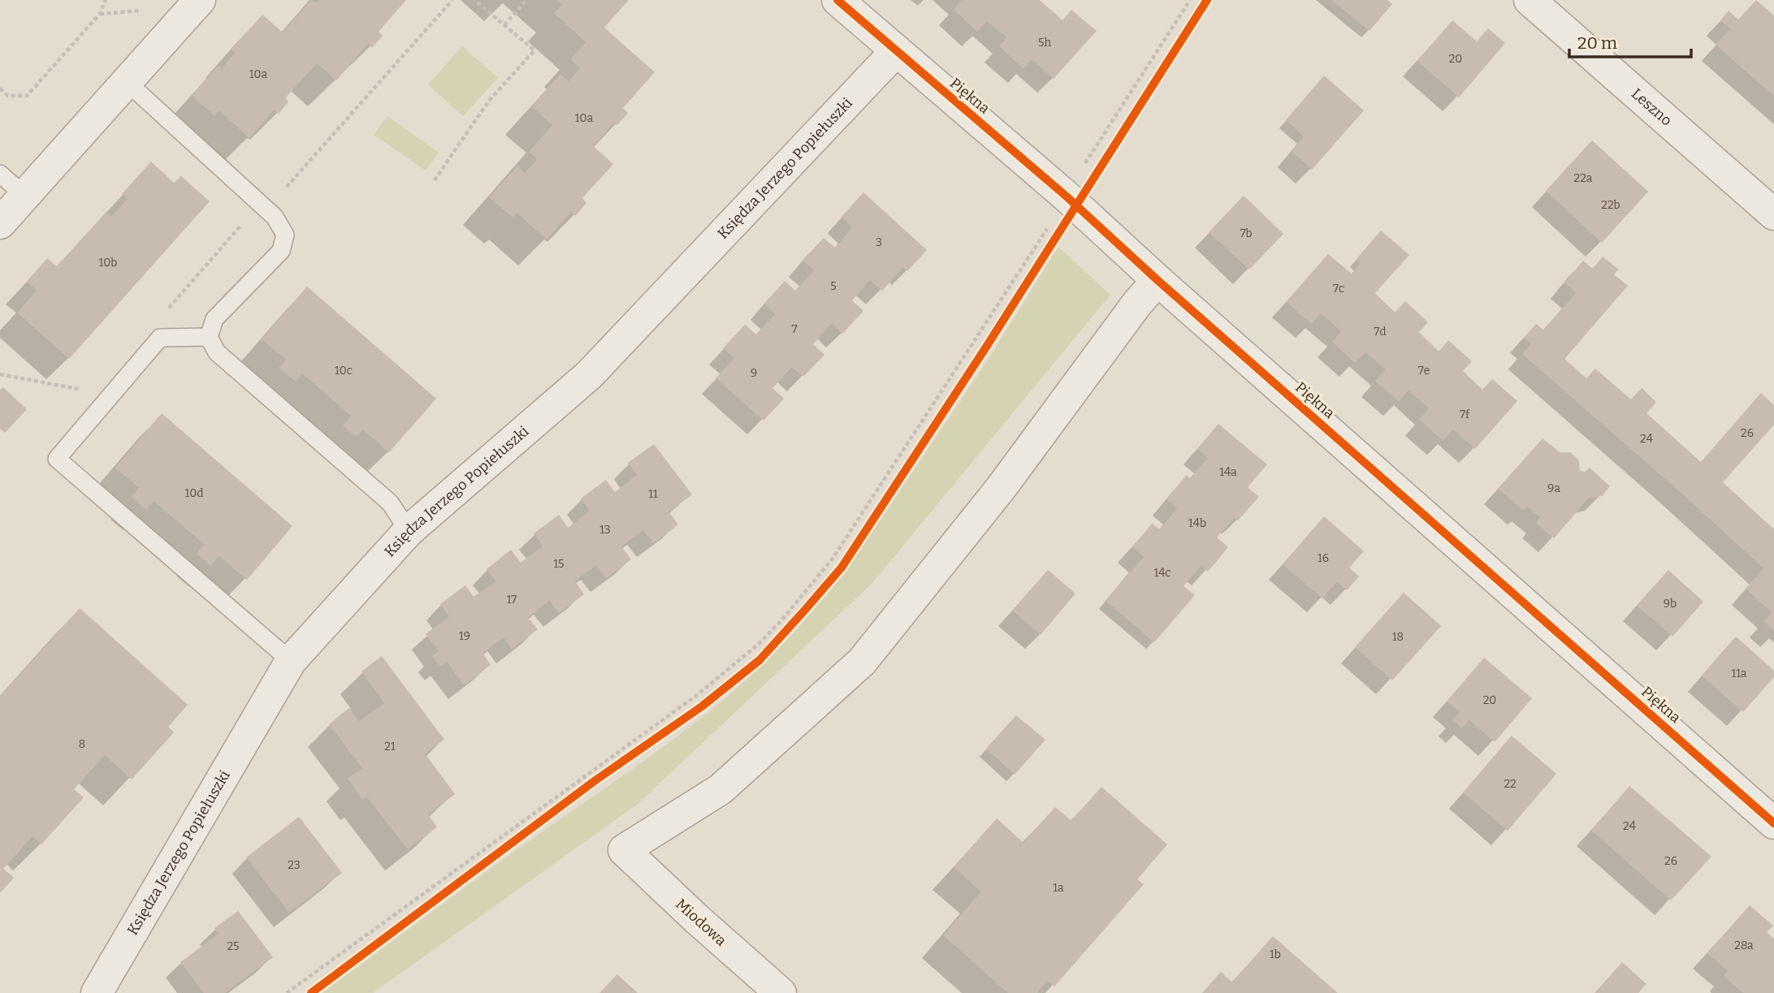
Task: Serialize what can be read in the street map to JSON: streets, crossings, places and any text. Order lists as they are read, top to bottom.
{
  "streets": {
    "street": [
      "Piękna",
      "Leszno",
      "Księdza Jerzego Popiełuszki",
      "Miodowa"
    ]
  },
  "crossings": [
    ["Piękna", "Księdza Jerzego Popiełuszki"],
    ["Piękna", "Miodowa"]
  ],
  "house_numbers": [
    "5h",
    "20",
    "10a",
    "10a",
    "22a",
    "22b",
    "7b",
    "3",
    "10b",
    "5",
    "7c",
    "7",
    "7d",
    "10c",
    "7e",
    "9",
    "7f",
    "26",
    "24",
    "14a",
    "9a",
    "10d",
    "11",
    "14b",
    "13",
    "16",
    "15",
    "14c",
    "17",
    "9b",
    "19",
    "18",
    "11a",
    "20",
    "8",
    "21",
    "22",
    "24",
    "26",
    "23",
    "1a",
    "28a",
    "25",
    "1b"
  ],
  "scale_bar": "20 m"
}
